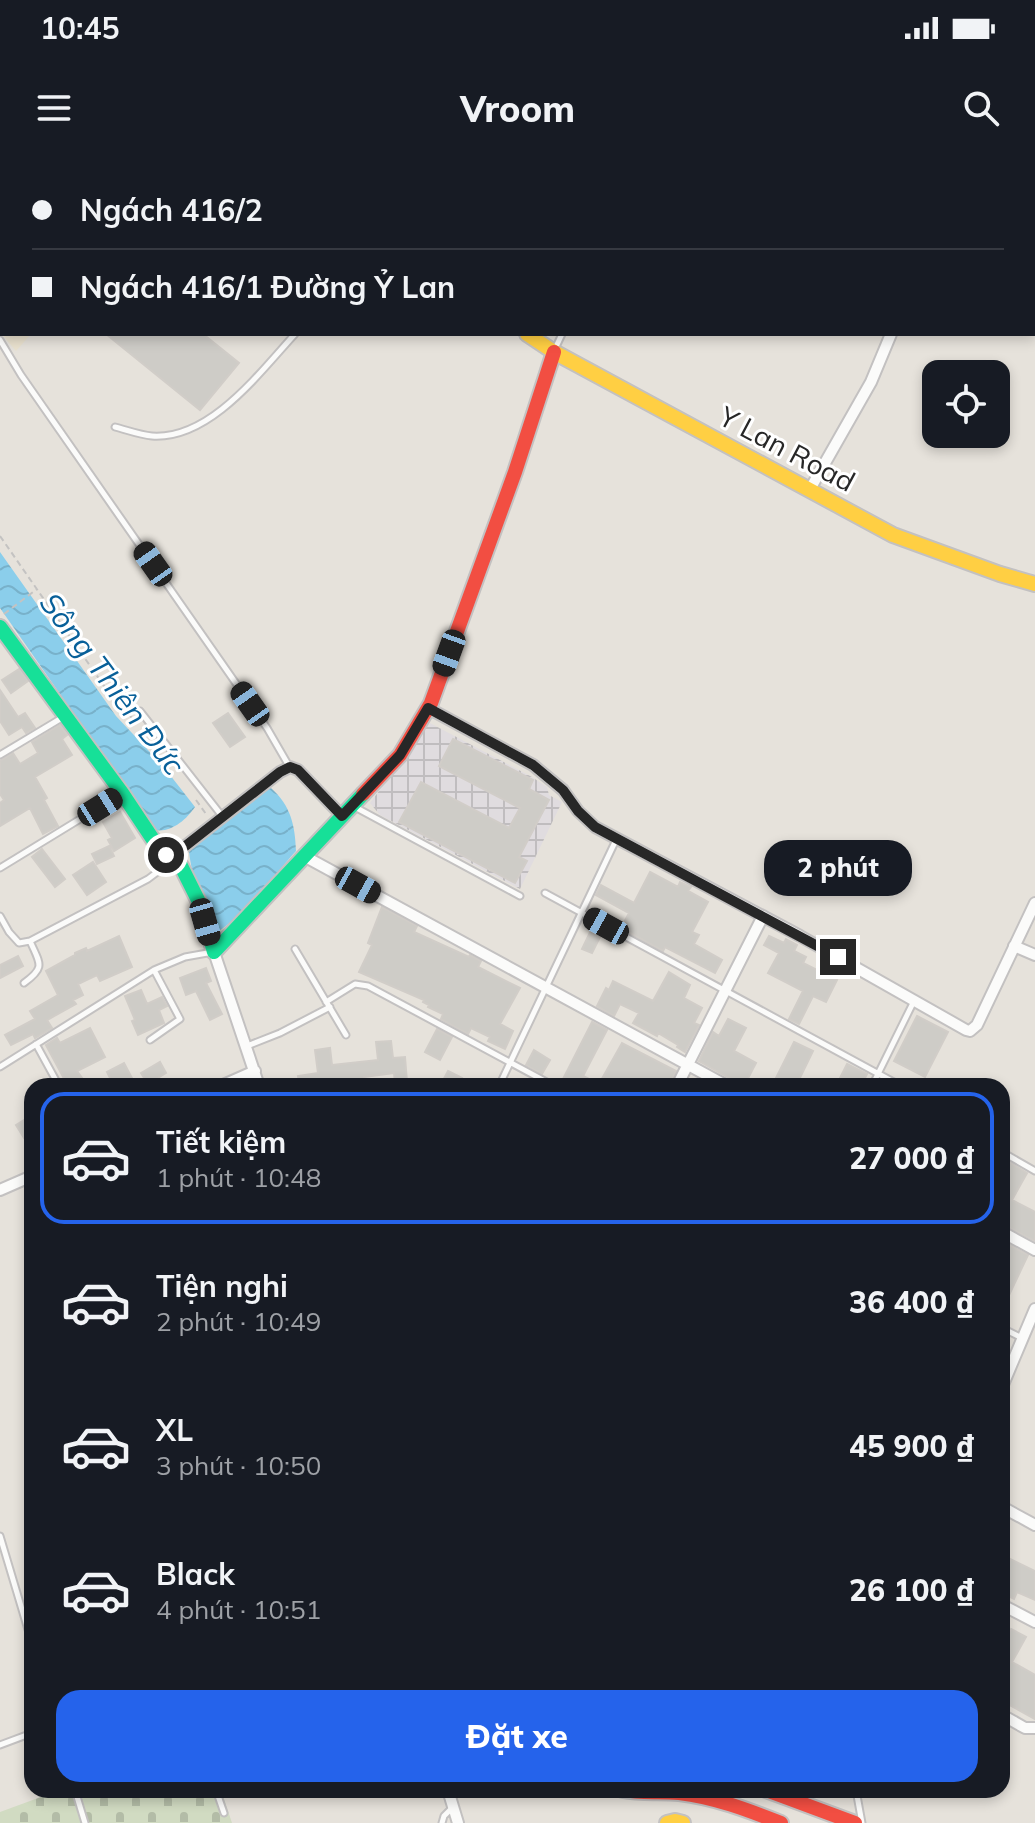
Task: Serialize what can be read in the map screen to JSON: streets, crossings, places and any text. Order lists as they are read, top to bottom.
{
  "streets": {
    "street": ["Y Lan Road"]
  },
  "water": ["Sông Thiên Đức"],
  "page": {
    "status": "10:45",
    "header": "Vroom",
    "banner": ["Ngách 416/2", "Ngách 416/1 Đường Ỷ Lan"],
    "bubble": "2 phút",
    "list": [
      {
        "name": "Tiết kiệm",
        "note": "1 phút · 10:48",
        "value": "27 000 ₫"
      },
      {
        "name": "Tiện nghi",
        "note": "2 phút · 10:49",
        "value": "36 400 ₫"
      },
      {
        "name": "XL",
        "note": "3 phút · 10:50",
        "value": "45 900 ₫"
      },
      {
        "name": "Black",
        "note": "4 phút · 10:51",
        "value": "26 100 ₫"
      }
    ],
    "buttons": "Đặt xe"
  }
}
